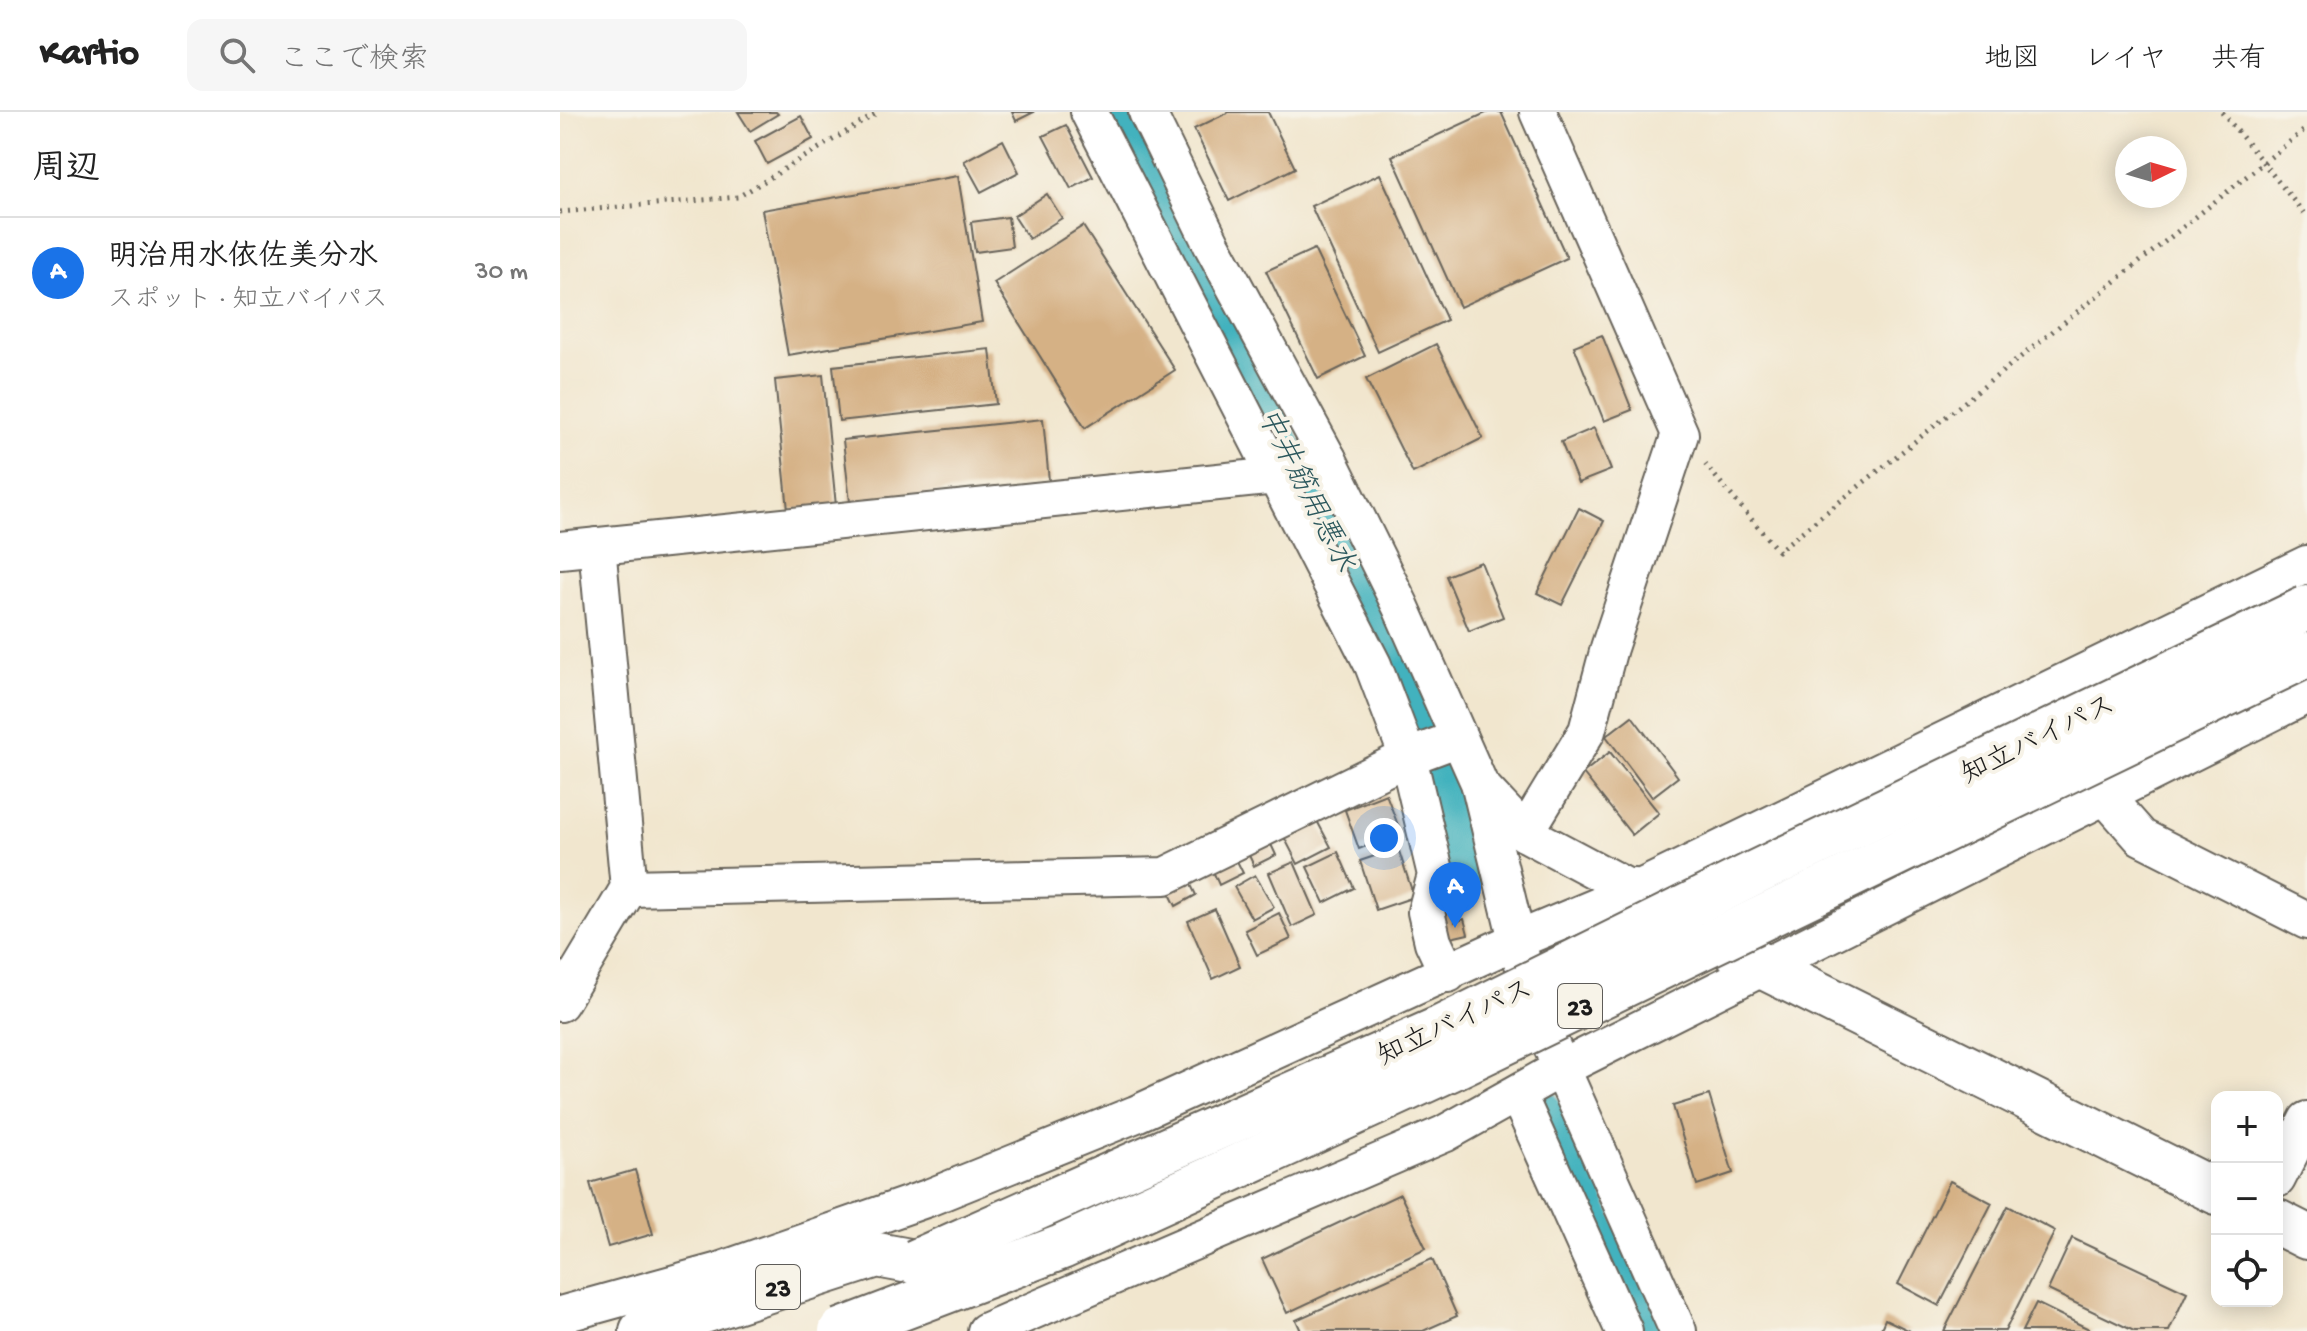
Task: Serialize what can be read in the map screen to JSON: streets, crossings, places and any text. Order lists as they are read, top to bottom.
{
  "streets": {
    "main road": ["知立バイパス", "23"]
  },
  "crossings": [
    ["知立バイパス", "23"]
  ],
  "water": ["中井筋用悪水"],
  "north": "right",
  "page": {
    "header": "Kartio",
    "search": "ここで検索",
    "nav": ["地図", "レイヤ", "共有"],
    "heading": "周辺",
    "list": [
      {
        "mark": "A",
        "name": "明治用水依佐美分水",
        "note": "スポット · 知立バイパス",
        "value": "30 m"
      }
    ],
    "pins": "A",
    "map_buttons": ["+", "−"]
  }
}
